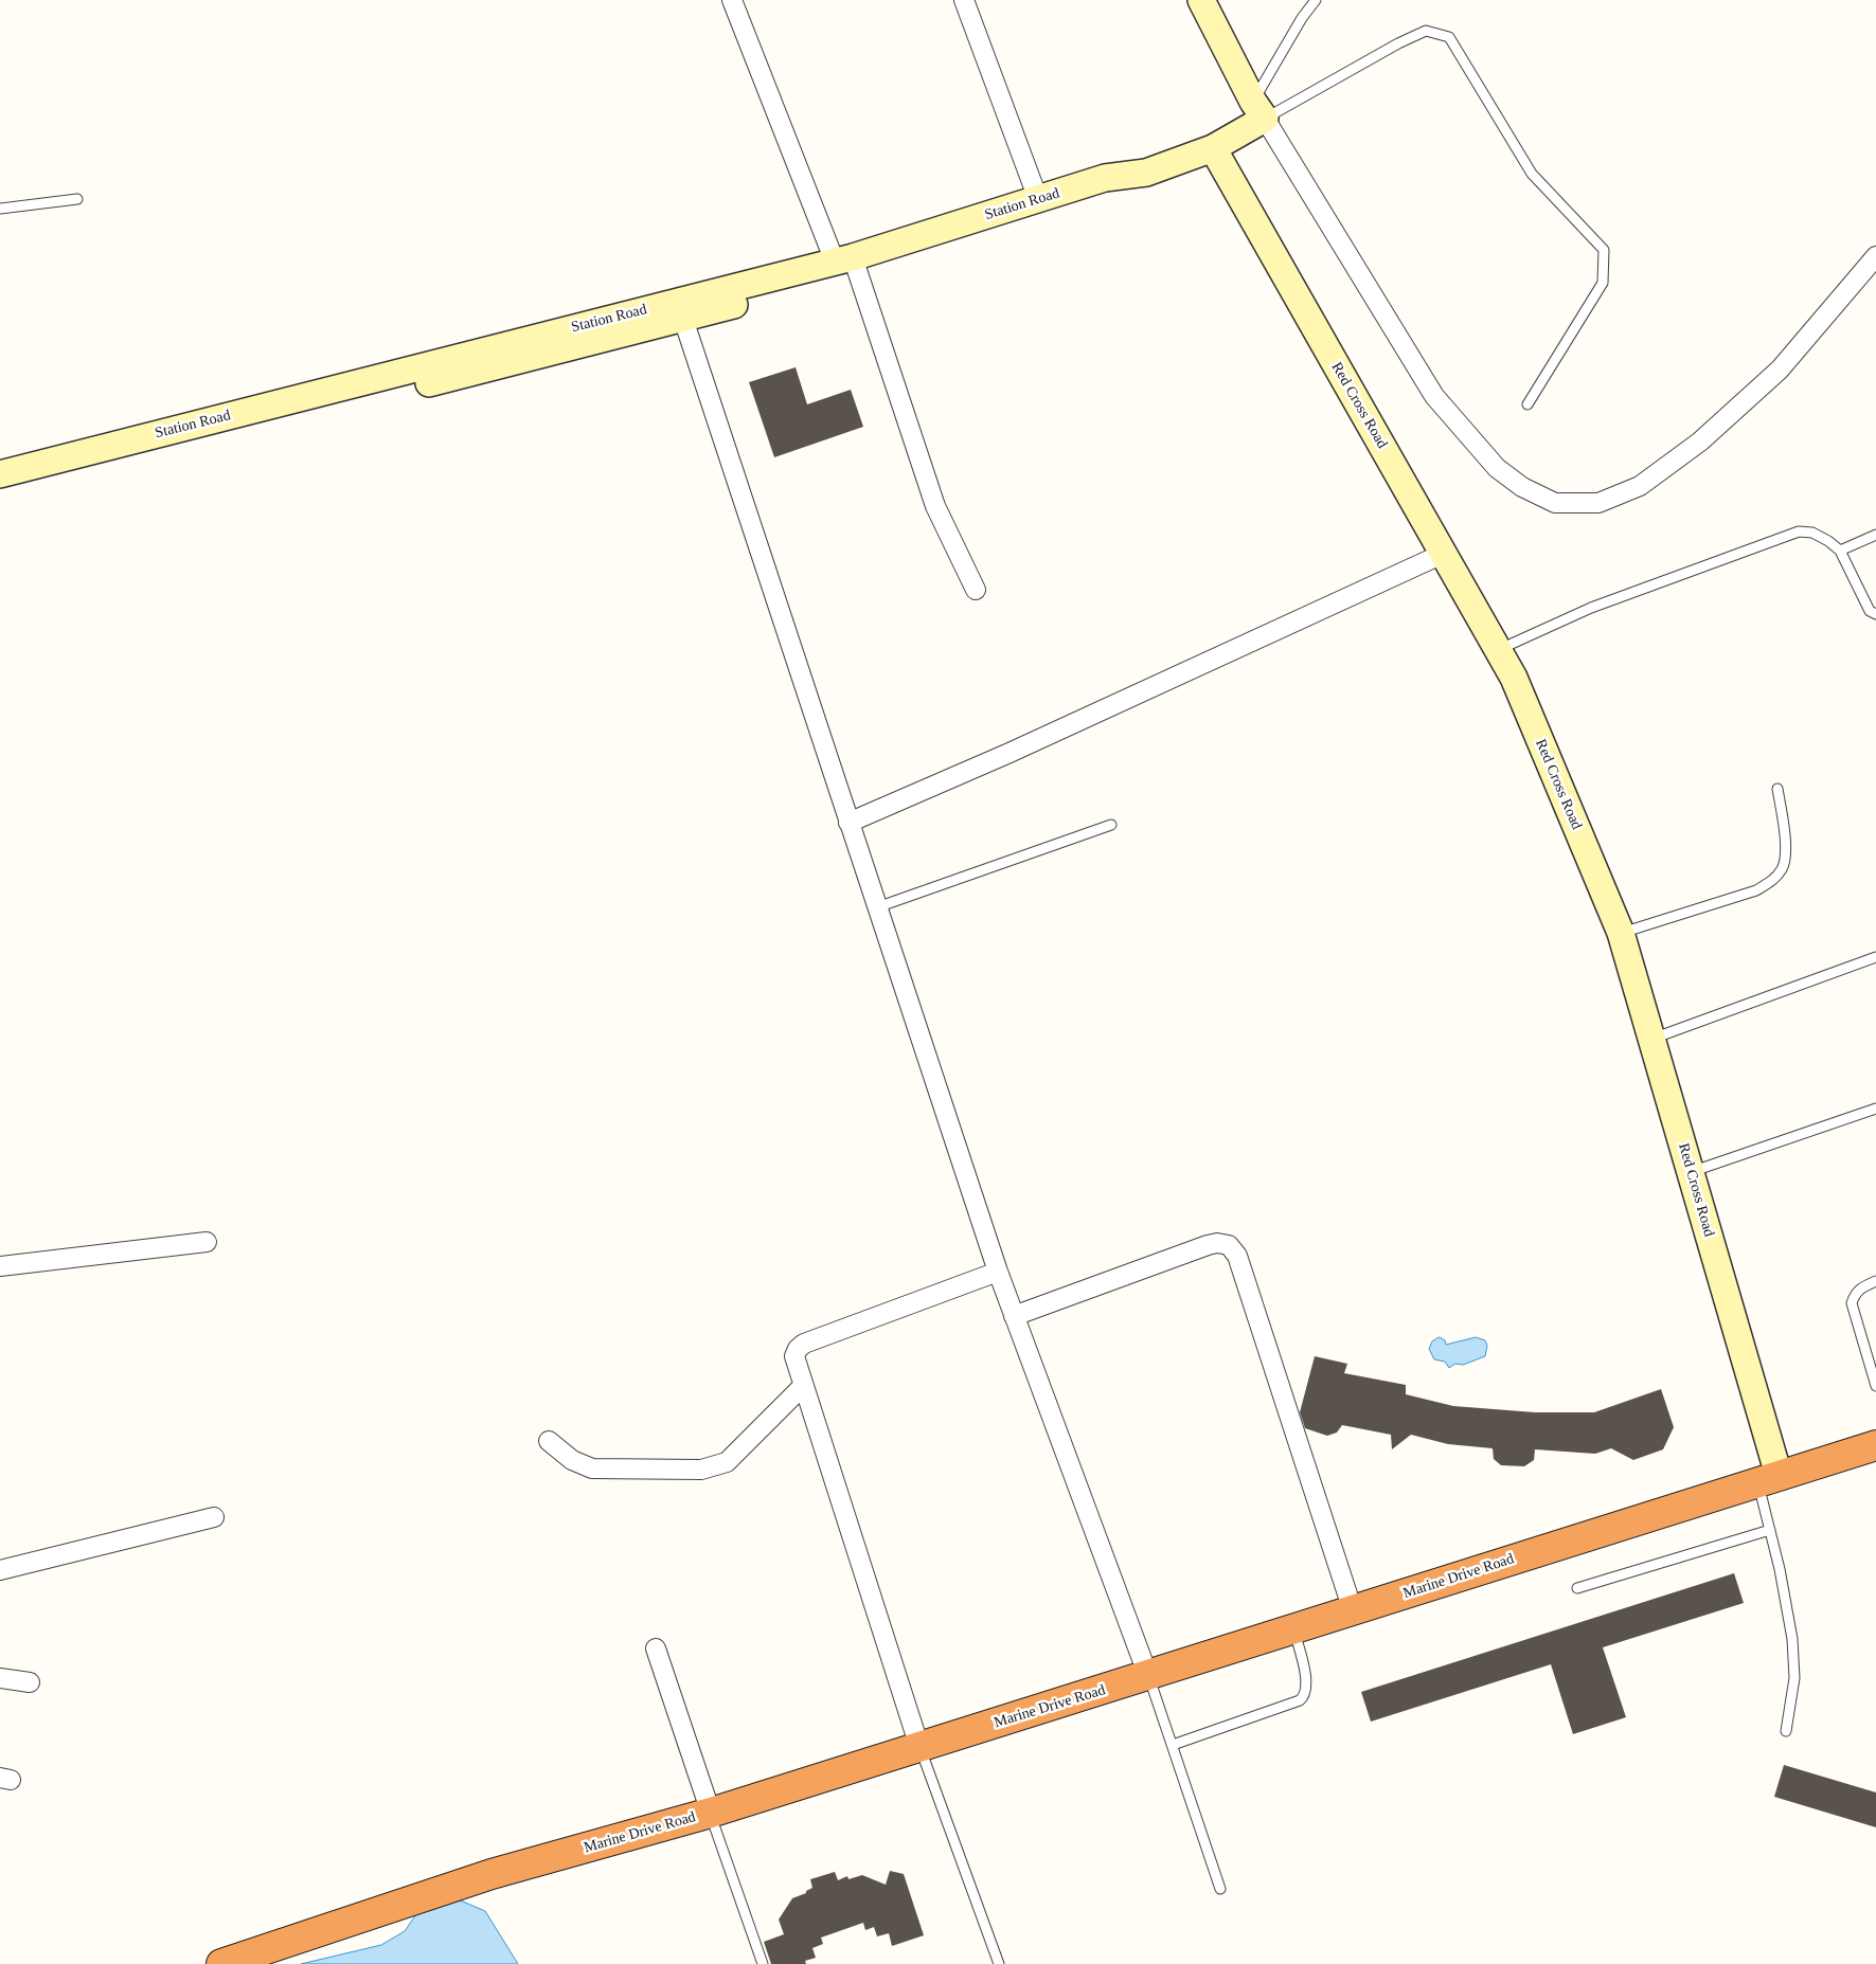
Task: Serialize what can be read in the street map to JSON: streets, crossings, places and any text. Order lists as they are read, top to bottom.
{
  "streets": {
    "highway": ["Marine Drive Road"],
    "main road": ["Station Road", "Red Cross Road"]
  },
  "crossings": [
    ["Station Road", "Red Cross Road"],
    ["Red Cross Road", "Marine Drive Road"]
  ]
}
